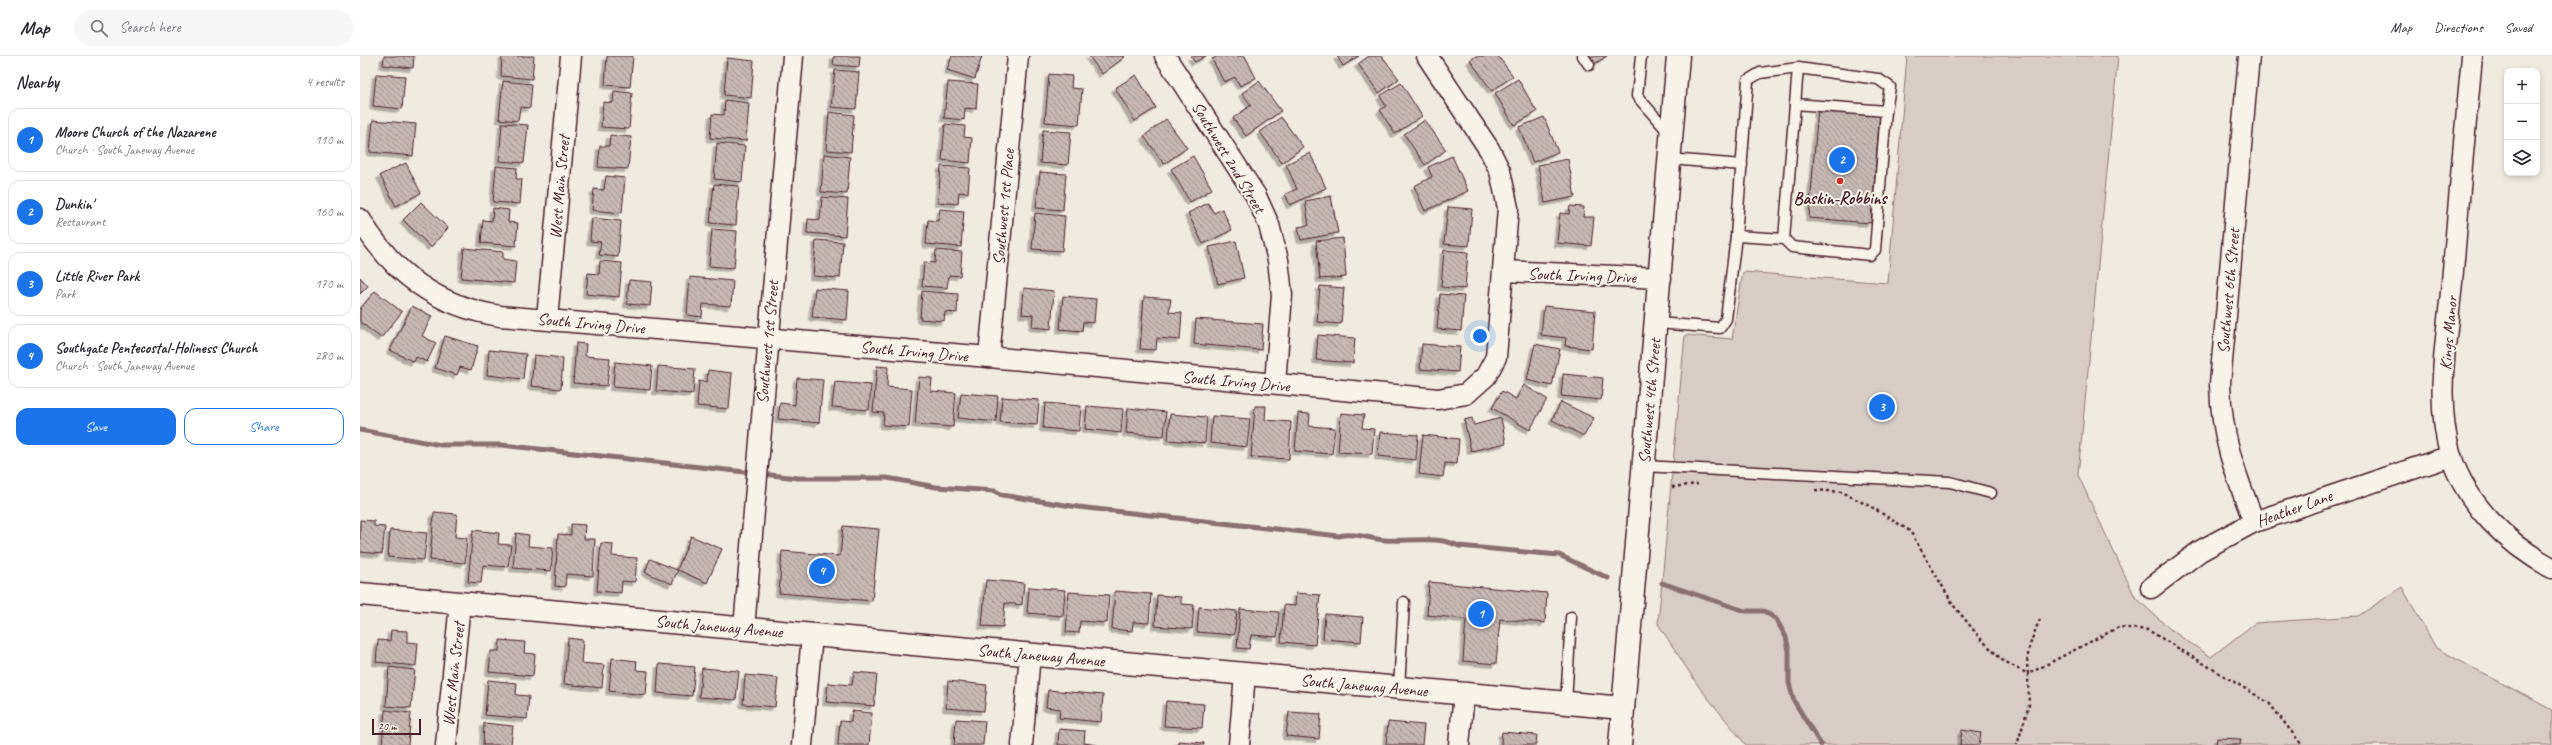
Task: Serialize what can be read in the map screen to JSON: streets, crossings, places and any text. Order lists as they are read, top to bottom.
{
  "streets": {
    "street": [
      "Southwest 2nd Street",
      "West Main Street",
      "Southwest 1st Place",
      "South Irving Drive",
      "Southwest 6th Street",
      "Kings Manor",
      "Southwest 1st Street",
      "Southwest 4th Street",
      "Heather Lane",
      "South Janeway Avenue"
    ]
  },
  "crossings": [
    ["Southwest 2nd Street", "South Irving Drive"],
    ["West Main Street", "South Irving Drive"],
    ["West Main Street", "South Janeway Avenue"],
    ["Southwest 1st Place", "South Irving Drive"],
    ["South Irving Drive", "Southwest 1st Street"],
    ["South Irving Drive", "Southwest 4th Street"],
    ["Southwest 6th Street", "Heather Lane"],
    ["Kings Manor", "Heather Lane"],
    ["Southwest 1st Street", "South Janeway Avenue"],
    ["Southwest 4th Street", "South Janeway Avenue"]
  ],
  "places": ["Baskin-Robbins"],
  "scale_bar": "20 m",
  "page": {
    "header": "Map",
    "search": "Search here",
    "nav": ["Map", "Directions", "Saved"],
    "heading": ["Nearby", "4 results"],
    "map_buttons": ["+", "−"],
    "list": [
      {
        "mark": "1",
        "name": "Moore Church of the Nazarene",
        "note": "Church · South Janeway Avenue",
        "value": "110 m"
      },
      {
        "mark": "2",
        "name": "Dunkin'",
        "note": "Restaurant",
        "value": "160 m"
      },
      {
        "mark": "3",
        "name": "Little River Park",
        "note": "Park",
        "value": "170 m"
      },
      {
        "mark": "4",
        "name": "Southgate Pentecostal-Holiness Church",
        "note": "Church · South Janeway Avenue",
        "value": "280 m"
      }
    ],
    "pins": [
      "2",
      "3",
      "4",
      "1"
    ],
    "buttons": ["Save", "Share"],
    "scale": "20 m"
  }
}
